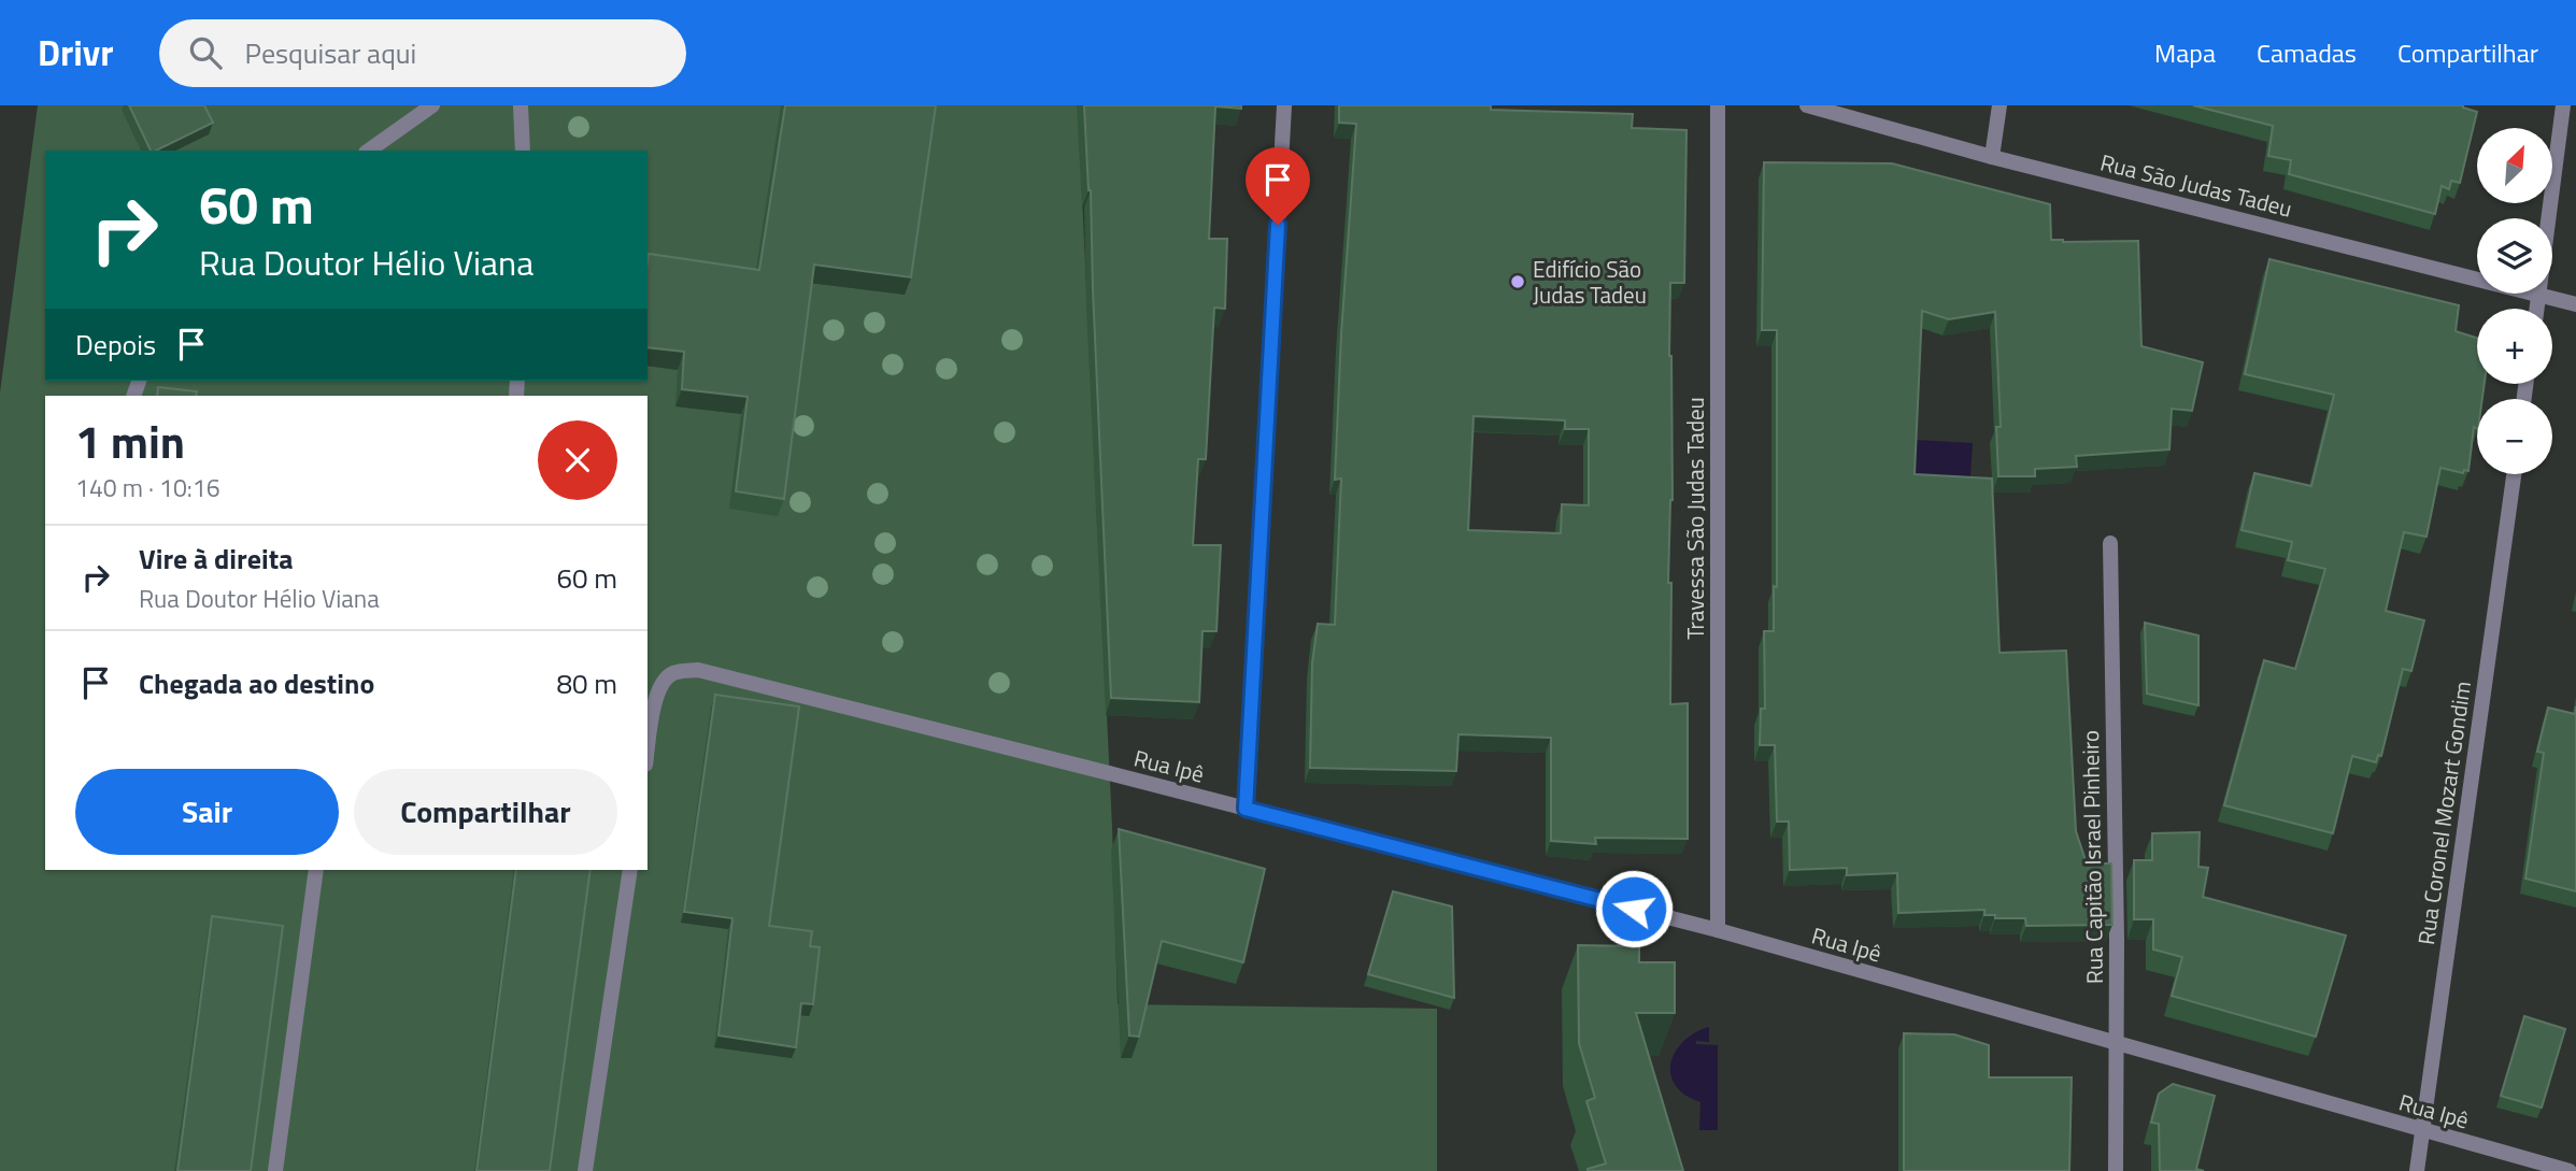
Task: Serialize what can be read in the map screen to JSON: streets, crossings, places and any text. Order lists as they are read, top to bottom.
{
  "streets": {
    "street": [
      "Rua São Judas Tadeu",
      "Travessa São Judas Tadeu",
      "Rua Ipê",
      "Rua Coronel Mozart Gondim",
      "Rua Capitão Israel Pinheiro"
    ]
  },
  "crossings": [
    ["Travessa São Judas Tadeu", "Rua Ipê"],
    ["Rua Ipê", "Rua Coronel Mozart Gondim"],
    ["Rua Ipê", "Rua Capitão Israel Pinheiro"]
  ],
  "places": ["Edifício São Judas Tadeu"],
  "north": "top right",
  "page": {
    "header": "Drivr",
    "search": "Pesquisar aqui",
    "nav": ["Mapa", "Camadas", "Compartilhar"],
    "map_buttons": ["+", "−"],
    "turn": ["60 m", "Rua Doutor Hélio Viana"],
    "then": "Depois",
    "heading": ["1 min", "140 m · 10:16"],
    "list": [
      {
        "name": "Vire à direita",
        "note": "Rua Doutor Hélio Viana",
        "value": "60 m"
      },
      {
        "name": "Chegada ao destino",
        "value": "80 m"
      }
    ],
    "buttons": ["Sair", "Compartilhar"]
  }
}
